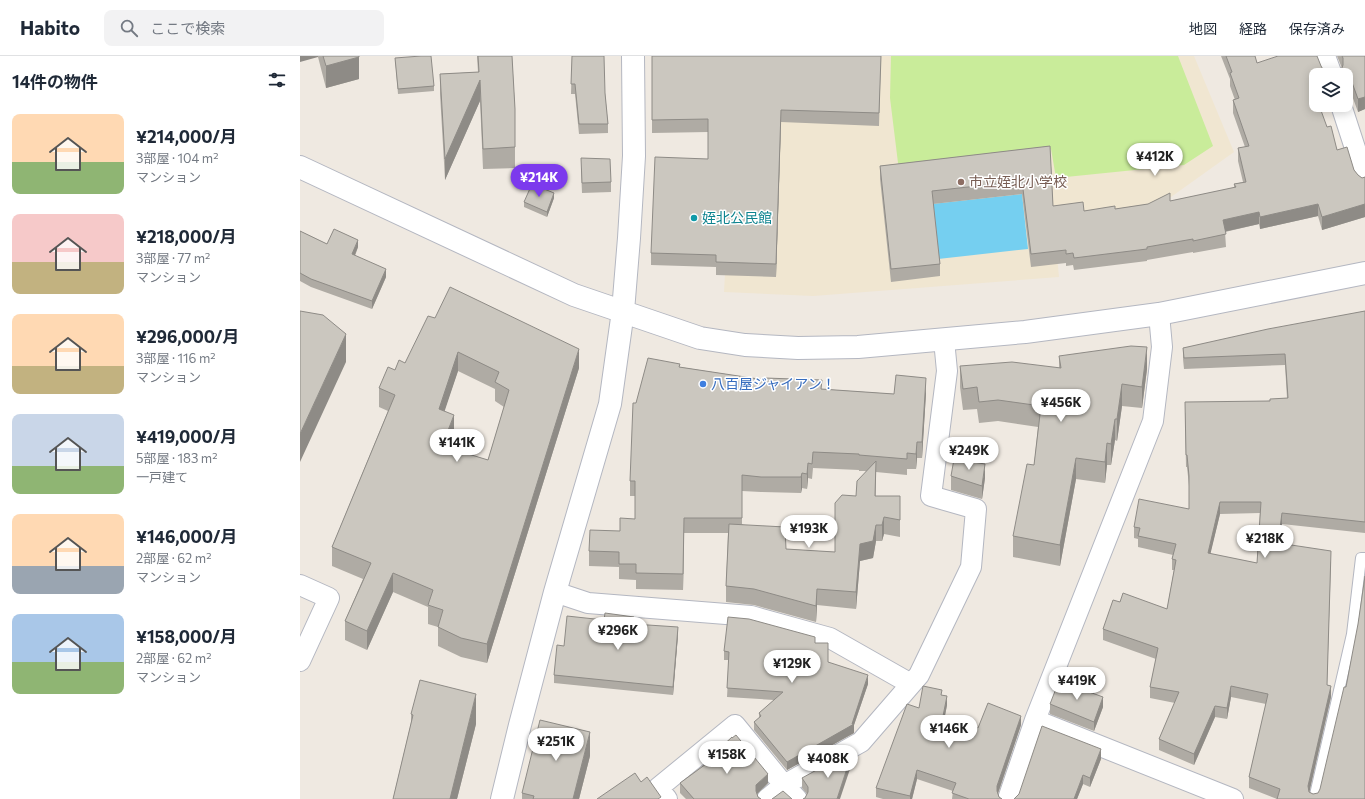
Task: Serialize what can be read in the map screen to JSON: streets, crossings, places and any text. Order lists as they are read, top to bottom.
{
  "places": ["市立姪北小学校", "姪北公民館", "八百屋ジャイアン！"],
  "page": {
    "header": "Habito",
    "search": "ここで検索",
    "nav": ["地図", "経路", "保存済み"],
    "heading": "14件の物件",
    "list": [
      {
        "name": "¥214,000/月",
        "note": "3部屋 · 104 m² · マンション"
      },
      {
        "name": "¥218,000/月",
        "note": "3部屋 · 77 m² · マンション"
      },
      {
        "name": "¥296,000/月",
        "note": "3部屋 · 116 m² · マンション"
      },
      {
        "name": "¥419,000/月",
        "note": "5部屋 · 183 m² · 一戸建て"
      },
      {
        "name": "¥146,000/月",
        "note": "2部屋 · 62 m² · マンション"
      },
      {
        "name": "¥158,000/月",
        "note": "2部屋 · 62 m² · マンション"
      }
    ],
    "price": [
      "¥412K",
      "¥214K",
      "¥456K",
      "¥141K",
      "¥249K",
      "¥193K",
      "¥218K",
      "¥296K",
      "¥129K",
      "¥419K",
      "¥146K",
      "¥251K",
      "¥158K",
      "¥408K"
    ]
  }
}
